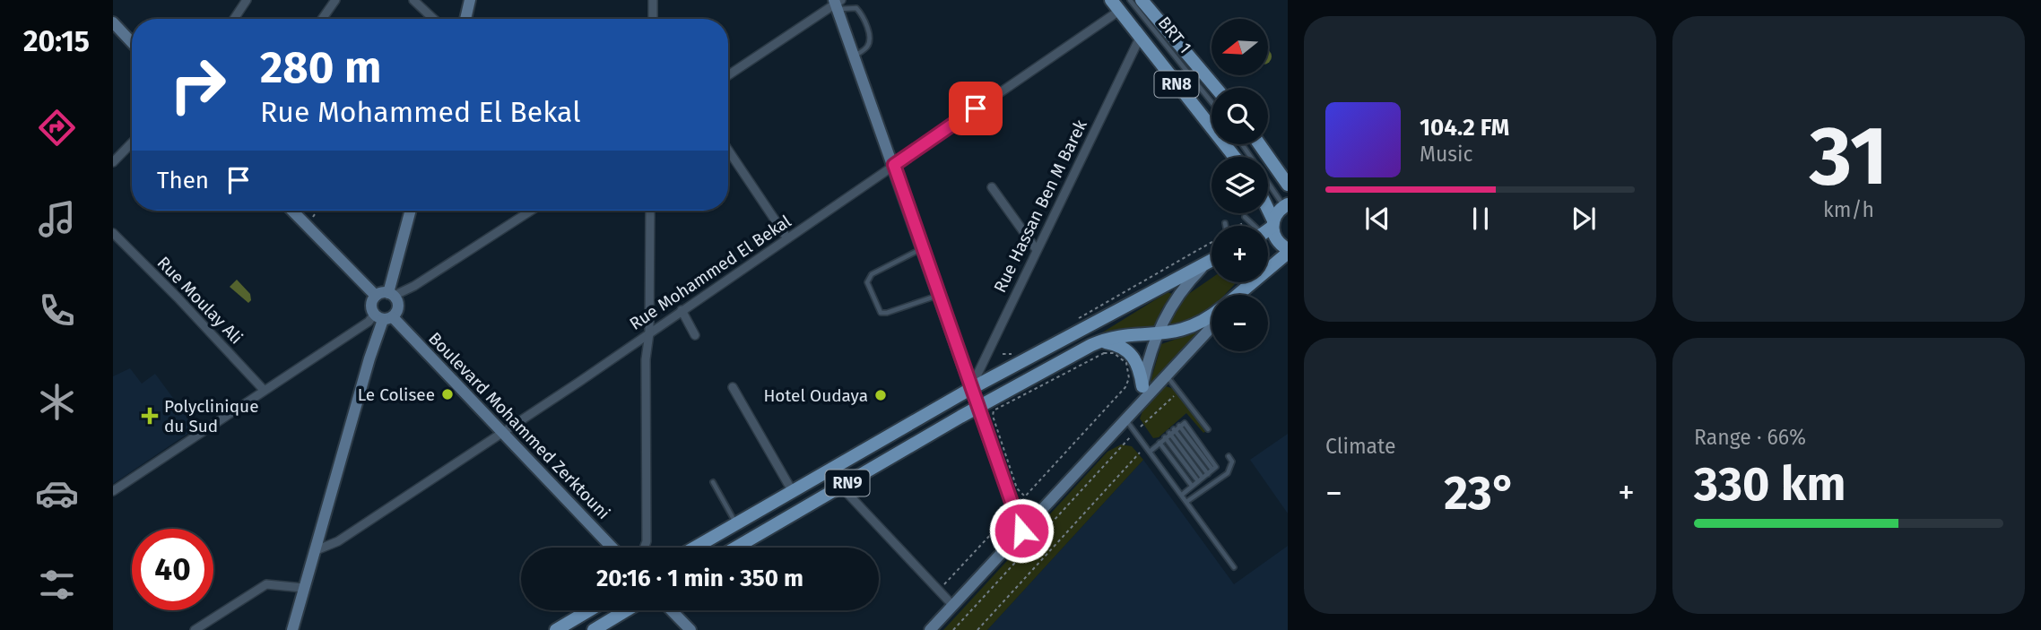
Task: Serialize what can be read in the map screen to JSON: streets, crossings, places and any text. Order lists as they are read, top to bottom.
{
  "streets": {
    "main road": ["RN8", "RN9"],
    "street": [
      "Rue Hassan Ben M Barek",
      "Rue Mohammed El Bekal",
      "Rue Moulay Ali",
      "Boulevard Mohammed Zerktouni"
    ],
    "lane": ["BRT 1"]
  },
  "crossings": [
    ["RN8", "Rue Hassan Ben M Barek"],
    ["RN8", "Rue Mohammed El Bekal"],
    ["Rue Hassan Ben M Barek", "RN9"],
    ["Rue Mohammed El Bekal", "Boulevard Mohammed Zerktouni"]
  ],
  "places": {
    "other": ["Le Colisee", "Hotel Oudaya"],
    "health": ["Polyclinique du Sud"]
  },
  "north": "left",
  "page": {
    "tabs": "20:15",
    "tile": [
      ["31", "km/h"],
      "Climate",
      ["Range · 66%", "330 km"]
    ],
    "map_buttons": ["+", "−"],
    "turn": ["280 m", "Rue Mohammed El Bekal"],
    "song": ["104.2 FM", "Music"],
    "then": "Then",
    "heat": ["−", "23°", "+"],
    "limit": "40",
    "trip": "20:16 · 1 min · 350 m"
  }
}
